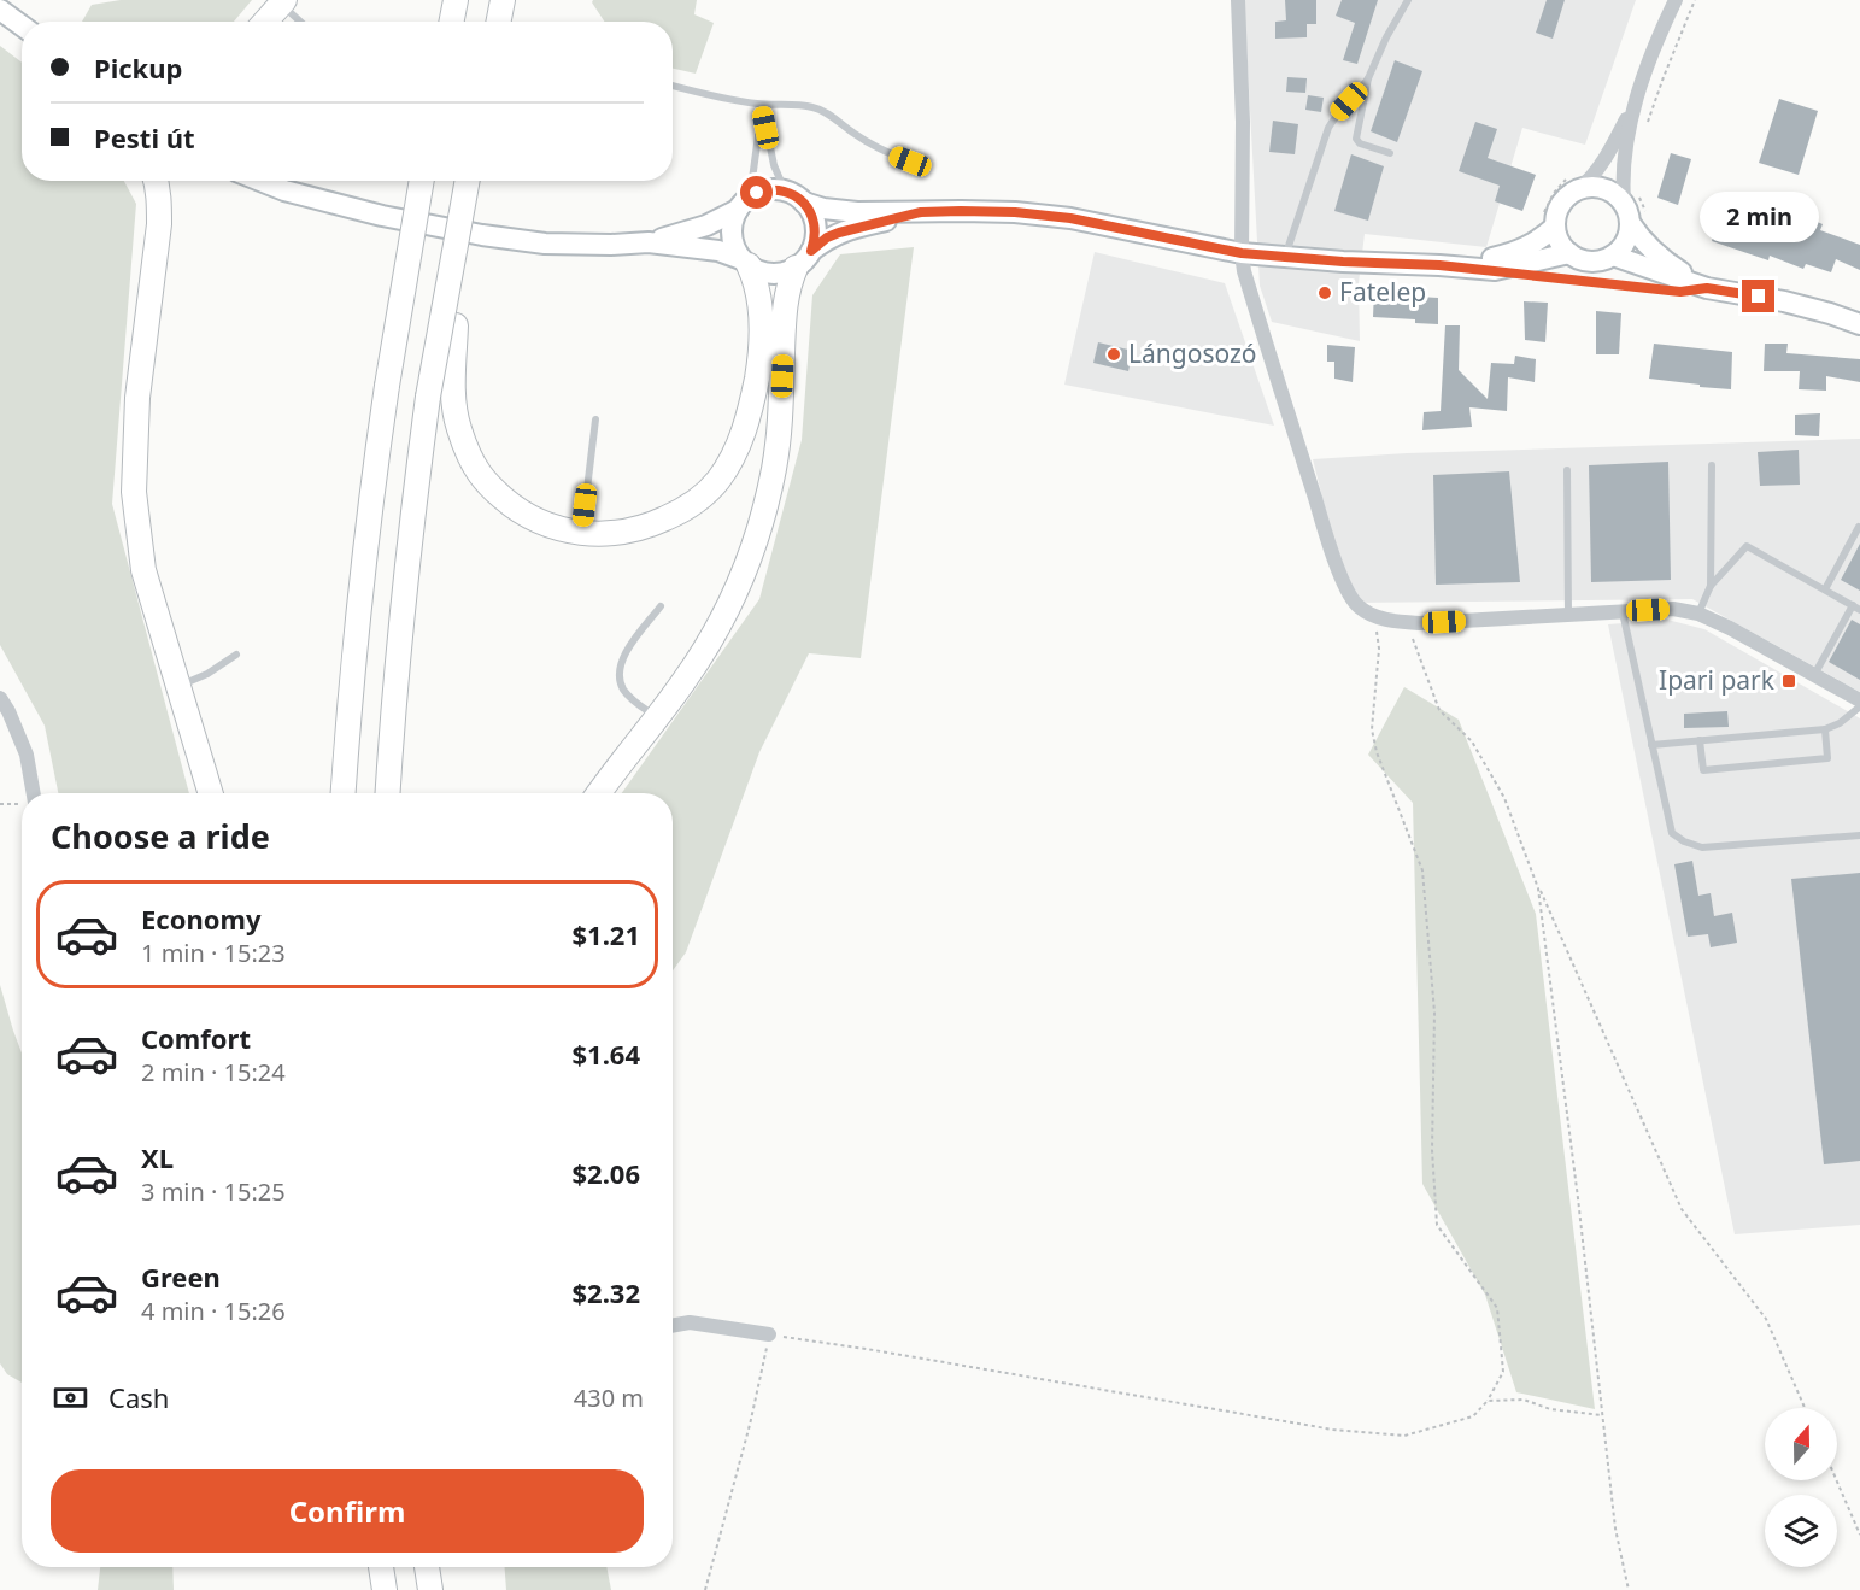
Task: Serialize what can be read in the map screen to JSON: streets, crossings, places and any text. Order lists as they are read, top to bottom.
{
  "places": {
    "other": ["Fatelep", "Lángosozó"],
    "transit": ["Ipari park"]
  },
  "north": "top",
  "page": {
    "banner": ["Pickup", "Pesti út"],
    "bubble": "2 min",
    "heading": "Choose a ride",
    "list": [
      {
        "name": "Economy",
        "note": "1 min · 15:23",
        "value": "$1.21"
      },
      {
        "name": "Comfort",
        "note": "2 min · 15:24",
        "value": "$1.64"
      },
      {
        "name": "XL",
        "note": "3 min · 15:25",
        "value": "$2.06"
      },
      {
        "name": "Green",
        "note": "4 min · 15:26",
        "value": "$2.32"
      }
    ],
    "pay": ["Cash", "430 m"],
    "buttons": "Confirm"
  }
}
